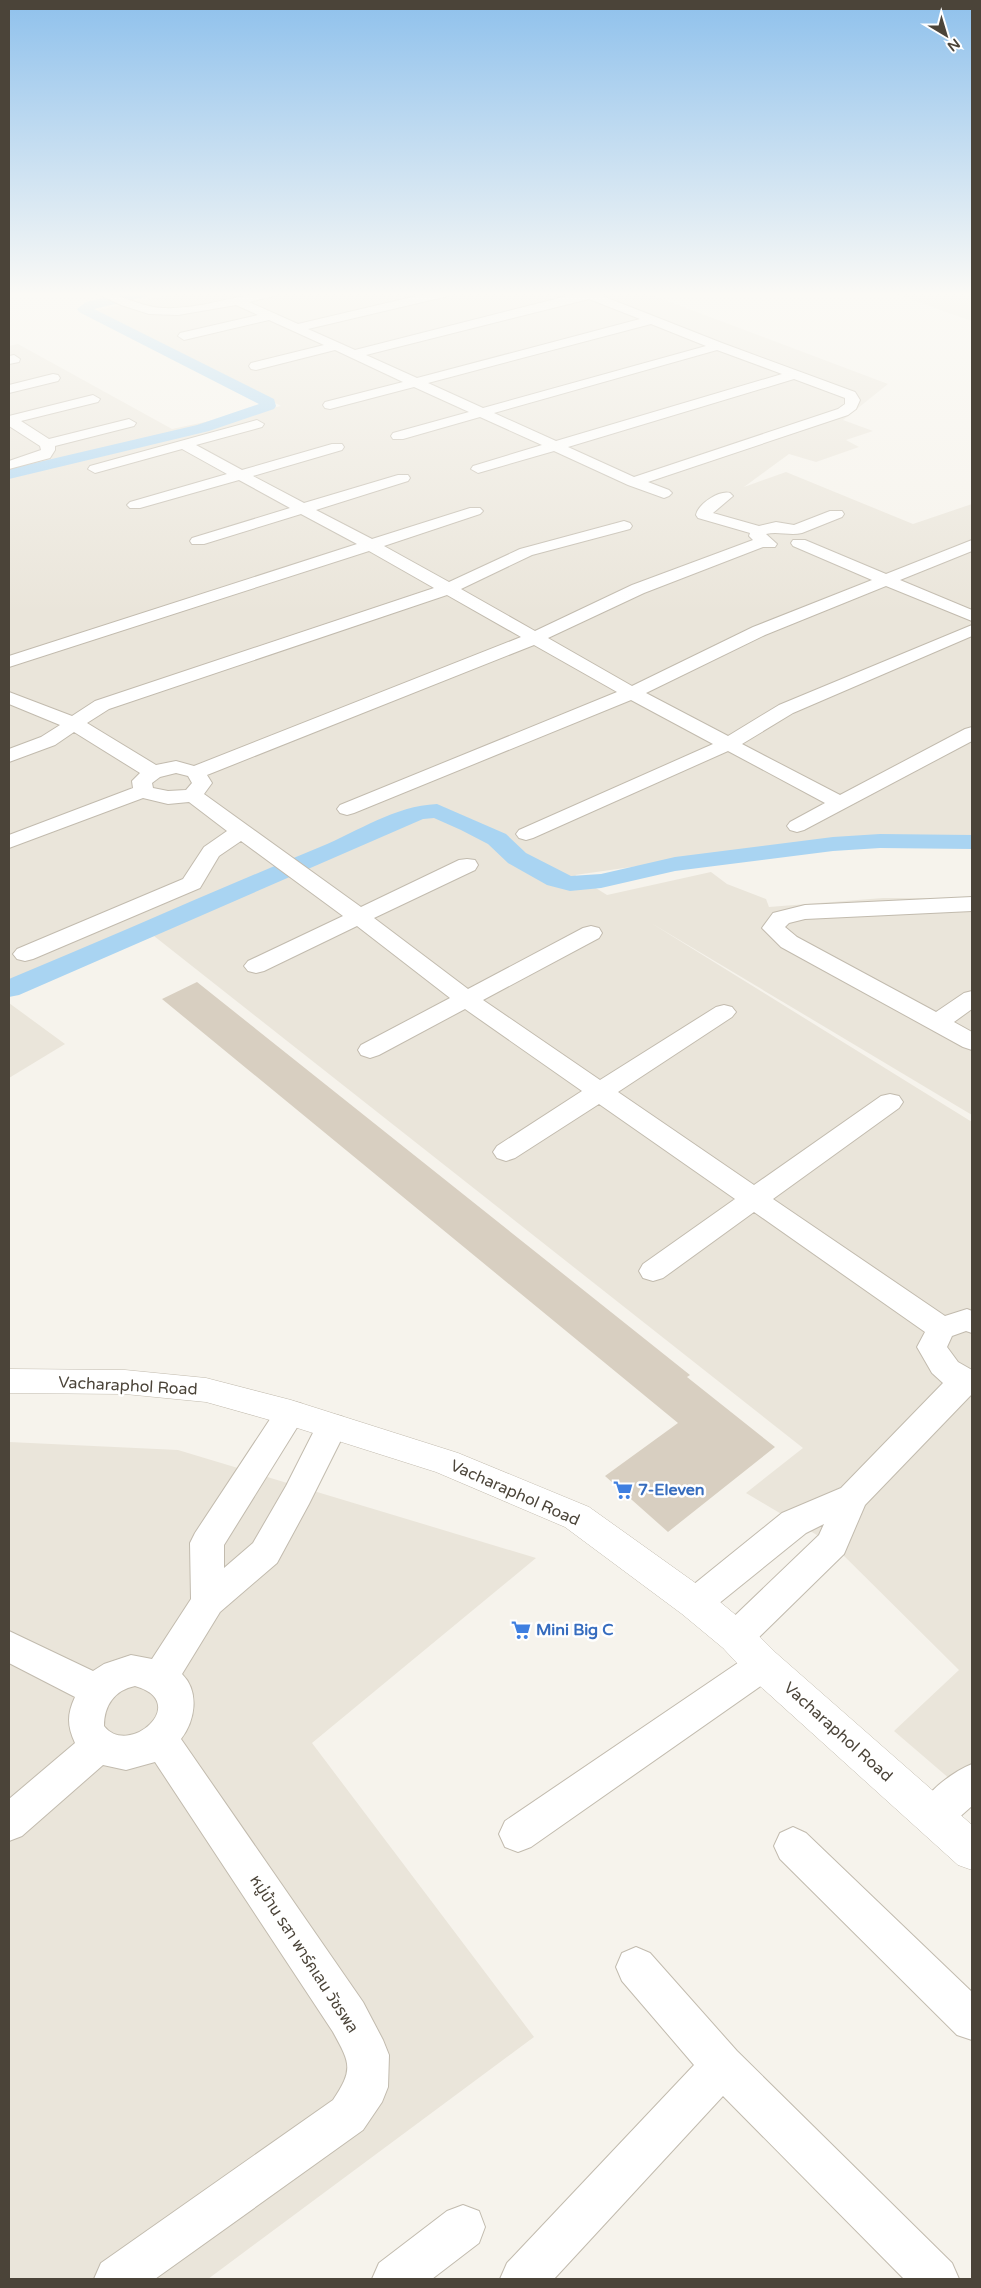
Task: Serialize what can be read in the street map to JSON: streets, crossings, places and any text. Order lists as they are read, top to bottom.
{
  "streets": {
    "street": ["Vacharaphol Road", "หมู่บ้าน รสา พาร์คเลน วัชรพล"]
  },
  "places": {
    "supermarket": ["7-Eleven", "Mini Big C"]
  },
  "north": "bottom right"
}
